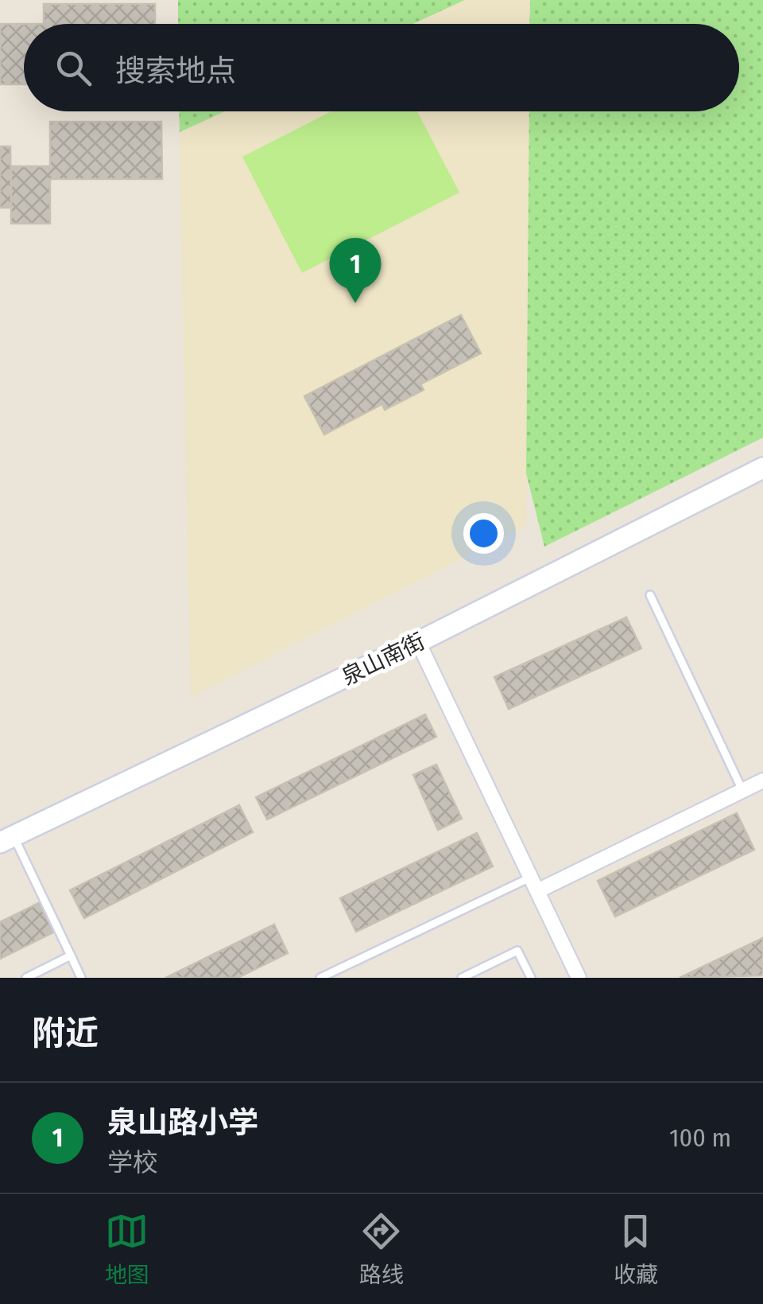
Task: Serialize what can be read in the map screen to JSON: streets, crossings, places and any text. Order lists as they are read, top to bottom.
{
  "streets": {
    "street": ["泉山南街"]
  },
  "page": {
    "search": "搜索地点",
    "pins": "1",
    "heading": "附近",
    "list": [
      {
        "mark": "1",
        "name": "泉山路小学",
        "note": "学校",
        "value": "100 m"
      }
    ],
    "nav": ["地图", "路线", "收藏"]
  }
}
